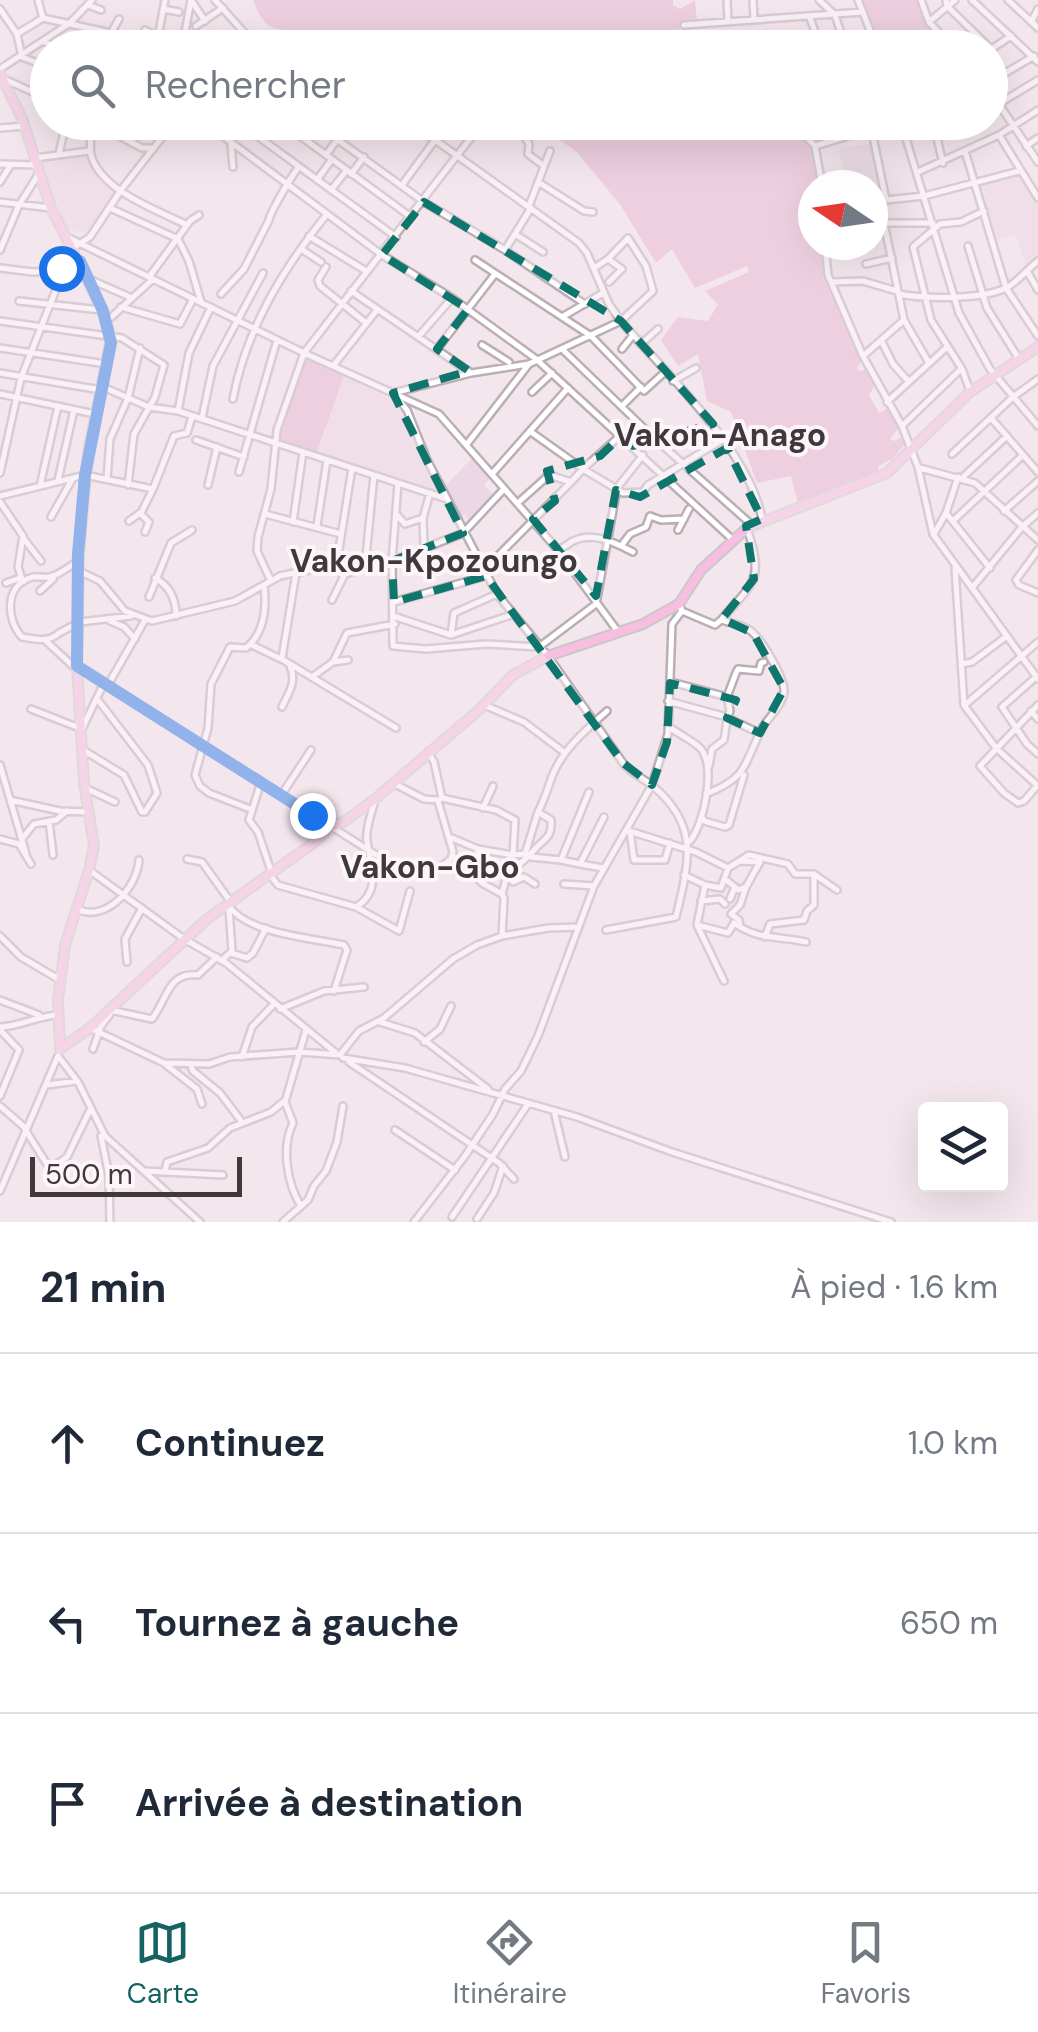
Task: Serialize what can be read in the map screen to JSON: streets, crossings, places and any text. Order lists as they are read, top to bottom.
{
  "districts": ["Vakon-Anago", "Vakon-Kpozoungo", "Vakon-Gbo"],
  "scale_bar": "500 m",
  "north": "left",
  "page": {
    "search": "Rechercher",
    "scale": "500 m",
    "heading": ["21 min", "À pied · 1.6 km"],
    "list": [
      ["Continuez", "1.0 km"],
      ["Tournez à gauche", "650 m"],
      "Arrivée à destination"
    ],
    "nav": ["Carte", "Itinéraire", "Favoris"]
  }
}
